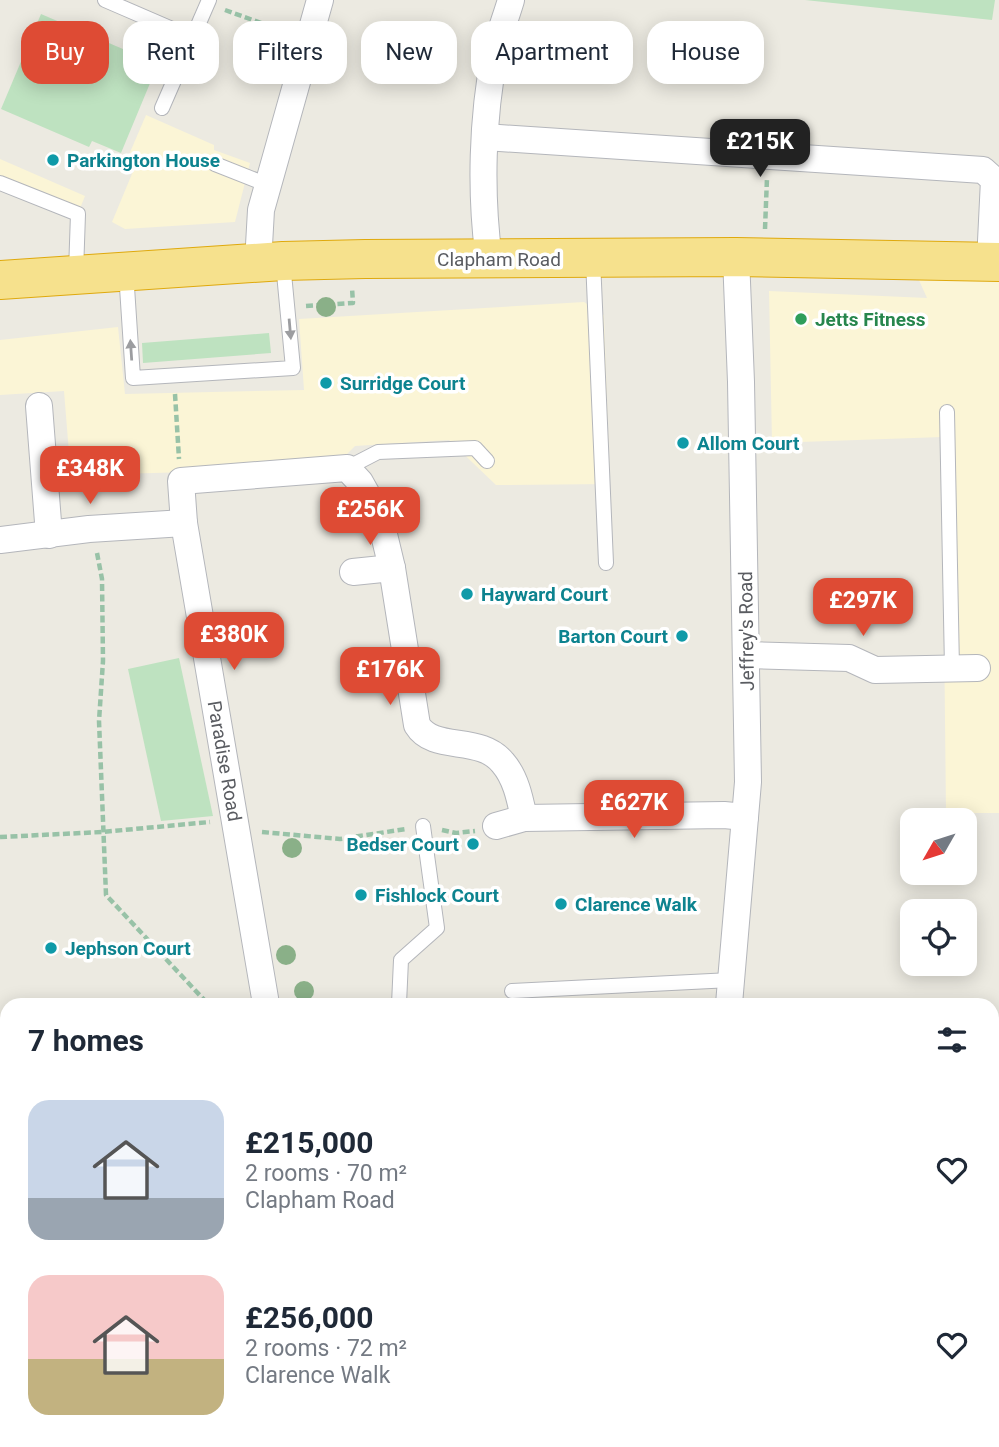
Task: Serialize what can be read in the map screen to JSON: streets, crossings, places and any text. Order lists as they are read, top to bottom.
{
  "streets": {
    "highway": ["Clapham Road"],
    "street": ["Jeffrey's Road", "Paradise Road"]
  },
  "crossings": [
    ["Clapham Road", "Jeffrey's Road"]
  ],
  "places": [
    "Parkington House",
    "Jetts Fitness",
    "Surridge Court",
    "Allom Court",
    "Hayward Court",
    "Barton Court",
    "Bedser Court",
    "Fishlock Court",
    "Clarence Walk",
    "Jephson Court"
  ],
  "north": "bottom left",
  "page": {
    "chip": [
      "Buy",
      "Rent",
      "Filters",
      "New",
      "Apartment",
      "House"
    ],
    "price": [
      "£215K",
      "£348K",
      "£256K",
      "£297K",
      "£380K",
      "£176K",
      "£627K"
    ],
    "heading": "7 homes",
    "list": [
      {
        "name": "£215,000",
        "note": "2 rooms · 70 m² · Clapham Road"
      },
      {
        "name": "£256,000",
        "note": "2 rooms · 72 m² · Clarence Walk"
      }
    ]
  }
}
